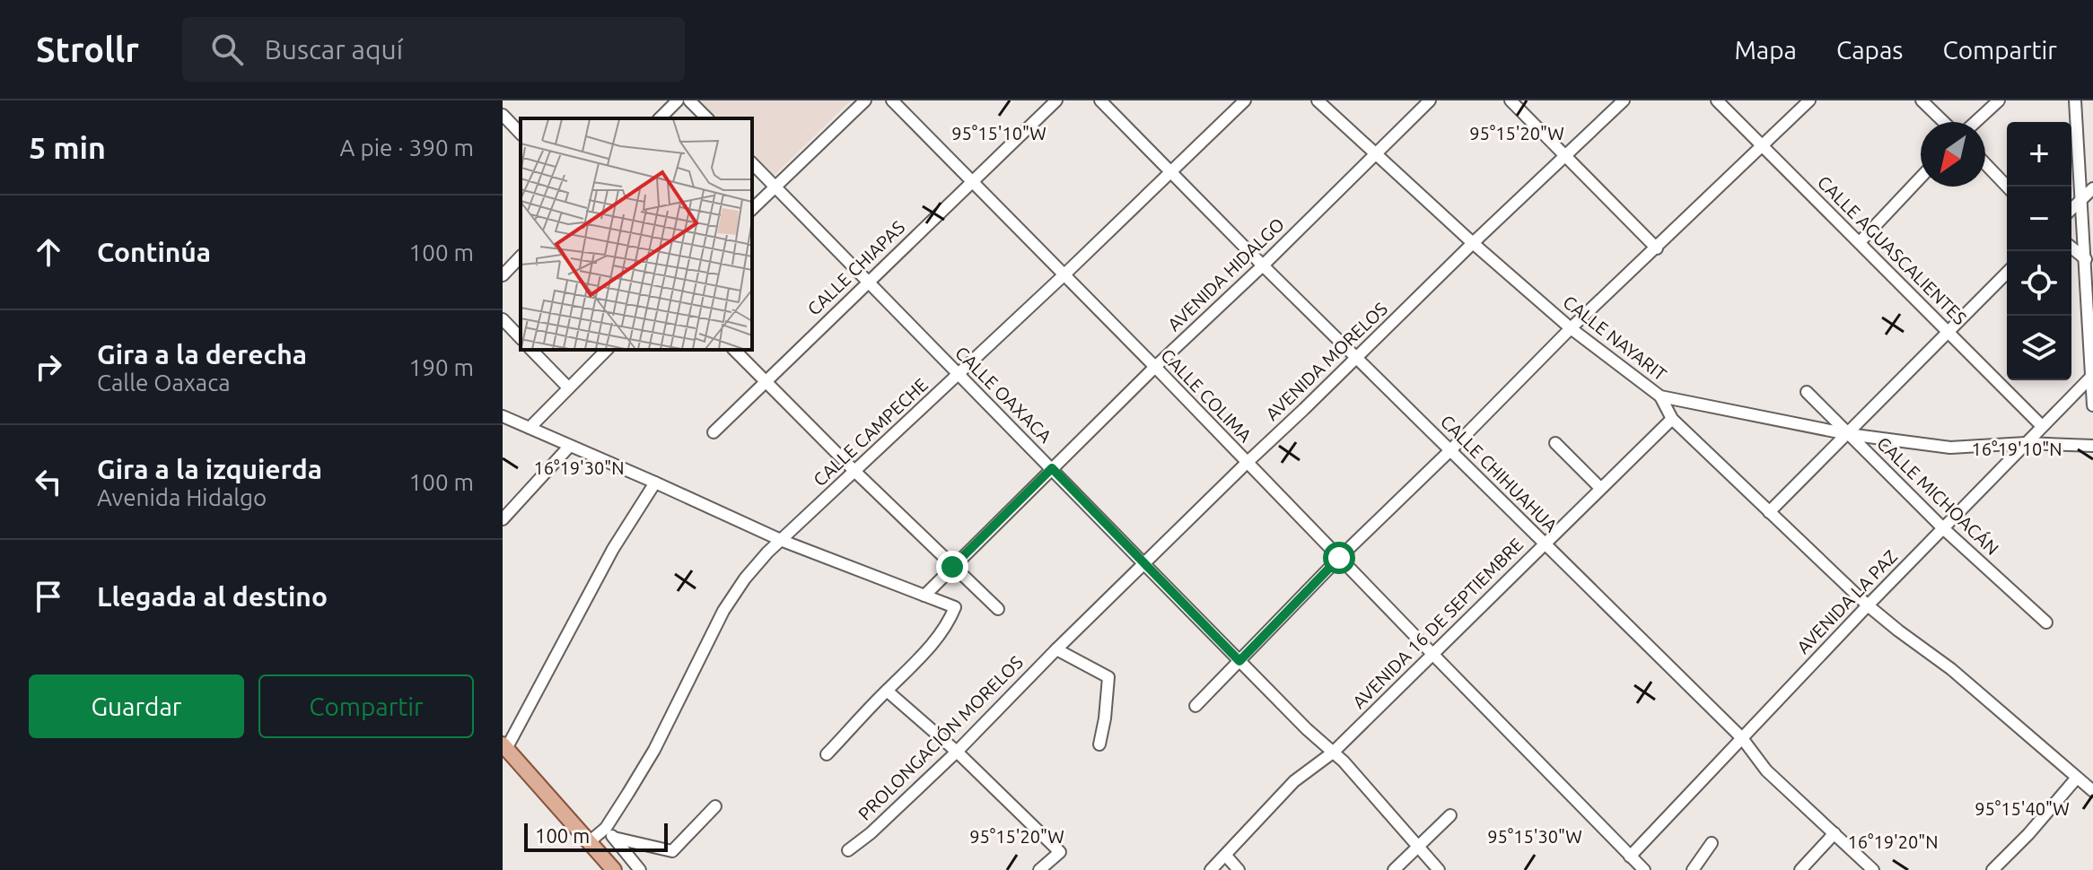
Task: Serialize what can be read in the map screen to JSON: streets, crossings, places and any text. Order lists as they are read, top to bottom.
{
  "streets": {
    "street": [
      "CALLE AGUASCALIENTES",
      "CALLE CHIAPAS",
      "AVENIDA HIDALGO",
      "CALLE NAYARIT",
      "AVENIDA MORELOS",
      "CALLE OAXACA",
      "CALLE COLIMA",
      "CALLE CAMPECHE",
      "CALLE CHIHUAHUA",
      "CALLE MICHOACÁN",
      "AVENIDA LA PAZ",
      "AVENIDA 16 DE SEPTIEMBRE",
      "PROLONGACIÓN MORELOS"
    ]
  },
  "crossings": [
    ["CALLE AGUASCALIENTES", "AVENIDA LA PAZ"],
    ["CALLE CHIAPAS", "CALLE OAXACA"],
    ["CALLE CHIAPAS", "CALLE COLIMA"],
    ["AVENIDA HIDALGO", "CALLE NAYARIT"],
    ["AVENIDA HIDALGO", "CALLE OAXACA"],
    ["AVENIDA HIDALGO", "CALLE COLIMA"],
    ["AVENIDA HIDALGO", "CALLE CHIHUAHUA"],
    ["CALLE NAYARIT", "AVENIDA MORELOS"],
    ["CALLE NAYARIT", "CALLE MICHOACÁN"],
    ["CALLE NAYARIT", "AVENIDA LA PAZ"],
    ["AVENIDA MORELOS", "CALLE OAXACA"],
    ["AVENIDA MORELOS", "CALLE COLIMA"],
    ["AVENIDA MORELOS", "CALLE CHIHUAHUA"],
    ["AVENIDA MORELOS", "PROLONGACIÓN MORELOS"],
    ["CALLE OAXACA", "CALLE CAMPECHE"],
    ["CALLE OAXACA", "AVENIDA 16 DE SEPTIEMBRE"],
    ["CALLE COLIMA", "CALLE CAMPECHE"],
    ["CALLE COLIMA", "AVENIDA LA PAZ"],
    ["CALLE COLIMA", "AVENIDA 16 DE SEPTIEMBRE"],
    ["CALLE CAMPECHE", "CALLE CHIHUAHUA"],
    ["CALLE CHIHUAHUA", "AVENIDA LA PAZ"],
    ["CALLE CHIHUAHUA", "AVENIDA 16 DE SEPTIEMBRE"],
    ["CALLE MICHOACÁN", "AVENIDA LA PAZ"]
  ],
  "scale_bar": "100 m",
  "north": "bottom left",
  "page": {
    "header": "Strollr",
    "search": "Buscar aquí",
    "nav": ["Mapa", "Capas", "Compartir"],
    "heading": ["5 min", "A pie · 390 m"],
    "map_buttons": ["+", "−"],
    "list": [
      ["Continúa", "100 m"],
      ["Gira a la derecha", "Calle Oaxaca", "190 m"],
      ["Gira a la izquierda", "Avenida Hidalgo", "100 m"],
      "Llegada al destino"
    ],
    "buttons": ["Guardar", "Compartir"],
    "scale": "100 m"
  },
  "coordinates": [
    "95°15'10\"W",
    "95°15'20\"W",
    "16°19'10\"N",
    "16°19'30\"N",
    "95°15'40\"W",
    "95°15'30\"W",
    "16°19'20\"N"
  ]
}
